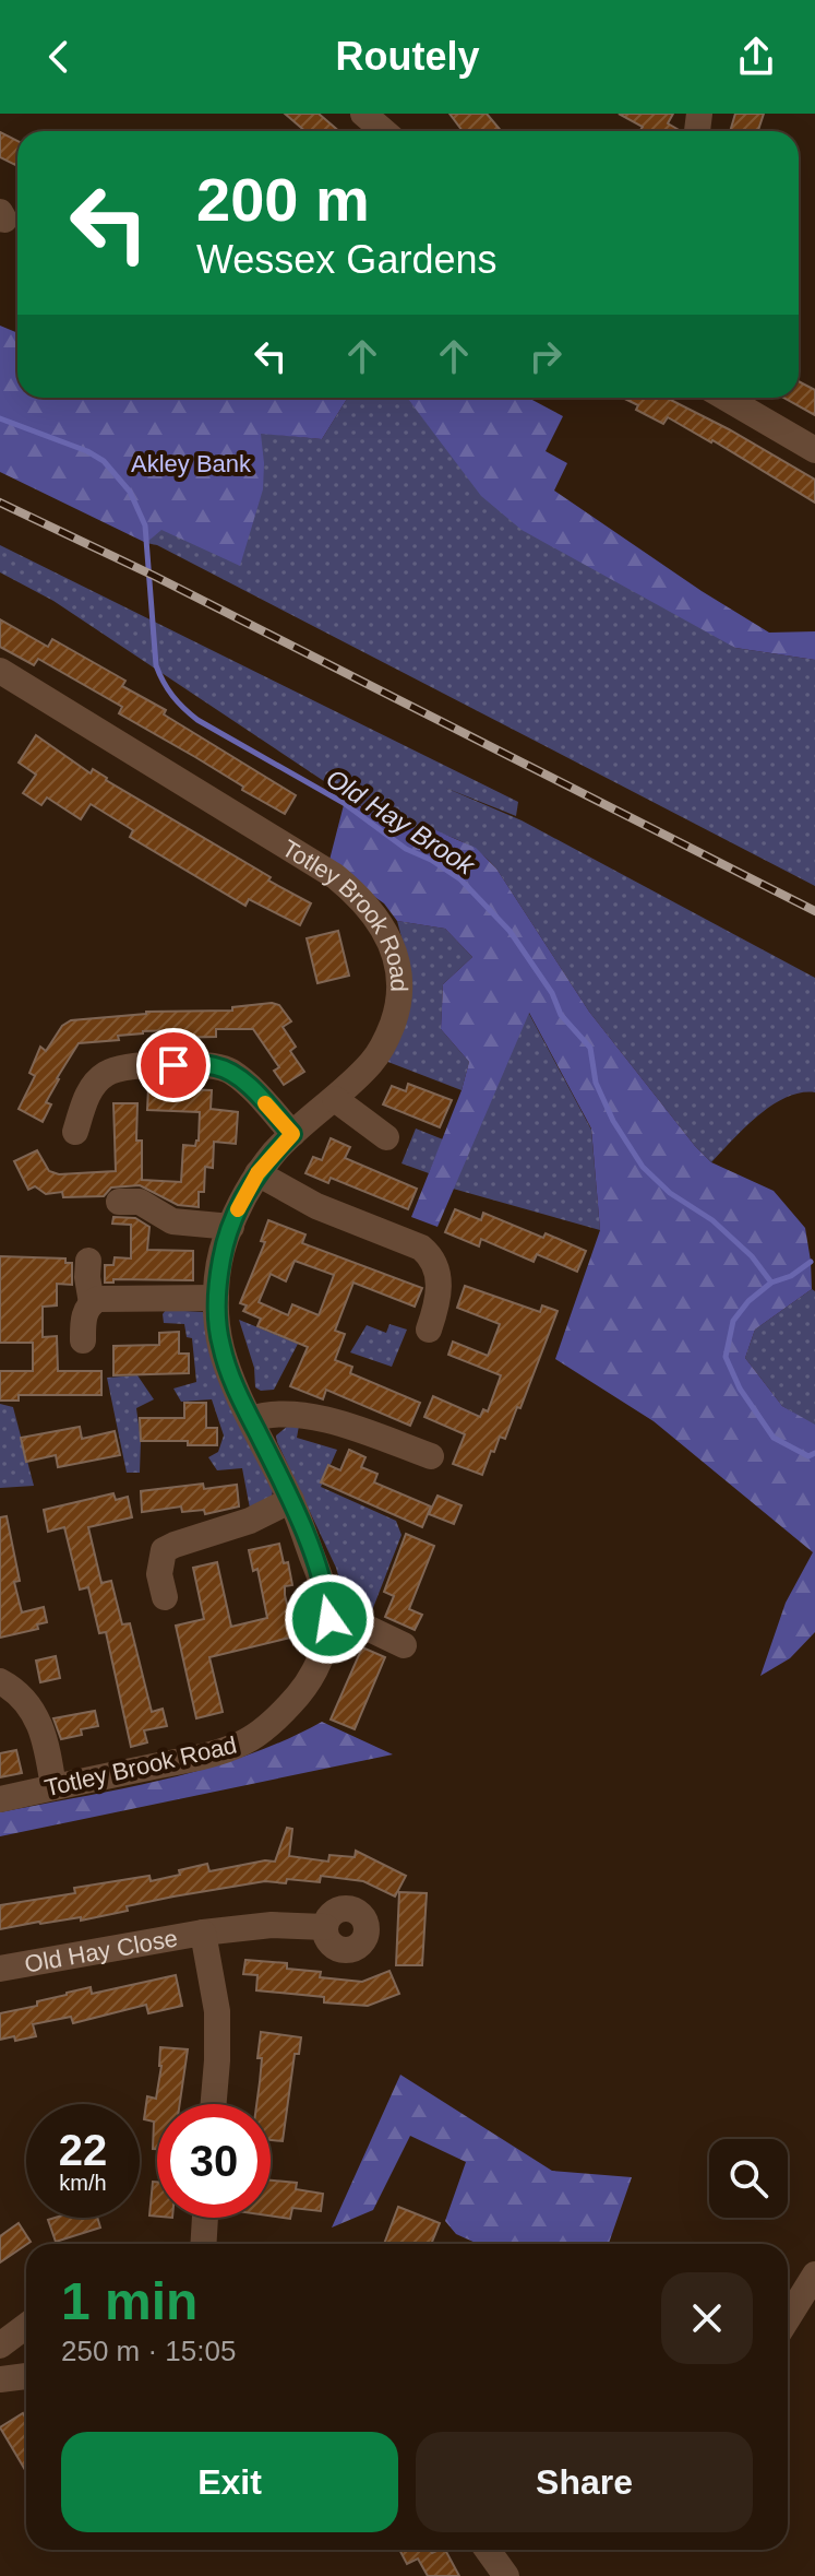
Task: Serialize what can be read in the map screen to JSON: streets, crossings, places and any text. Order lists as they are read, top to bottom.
{
  "streets": {
    "street": ["Totley Brook Road", "Old Hay Close"]
  },
  "water": ["Old Hay Brook"],
  "parks": ["Akley Bank"],
  "page": {
    "header": "Routely",
    "turn": ["200 m", "Wessex Gardens"],
    "speed": "22 km/h",
    "limit": "30",
    "heading": ["1 min", "250 m · 15:05"],
    "buttons": ["Exit", "Share"]
  }
}
